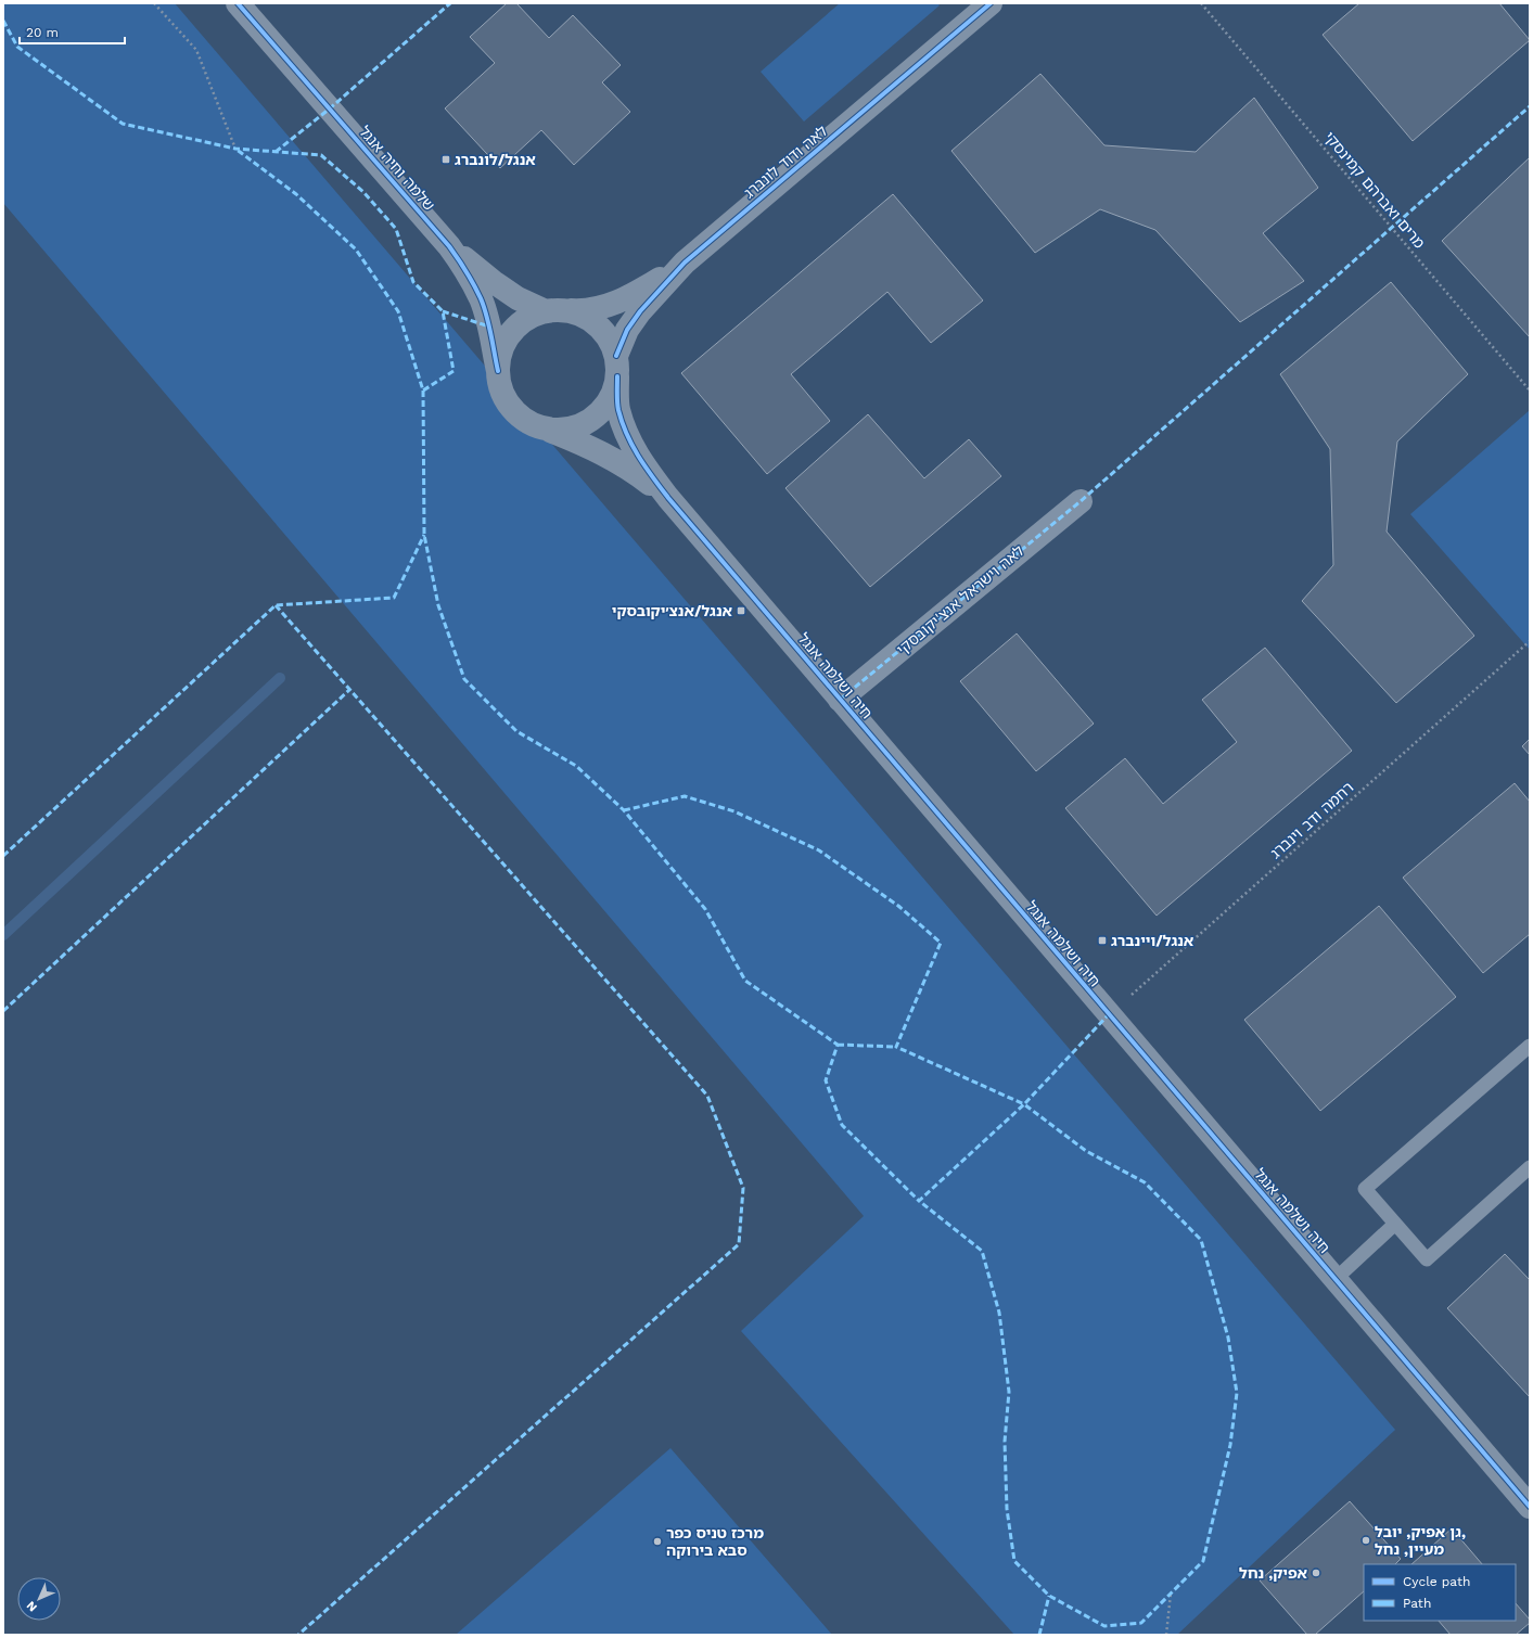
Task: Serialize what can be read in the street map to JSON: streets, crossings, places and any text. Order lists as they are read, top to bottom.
{
  "streets": {
    "street": [
      "לאה ודוד לונברג",
      "שלמה וחיה אנגל",
      "לאה וישראל אנצ'יקובסקי",
      "חיה ושלמה אנגל"
    ],
    "path": ["מרים ואברהם קמינסקי", "רחמה ודב וינברג"]
  },
  "crossings": [
    ["לאה ודוד לונברג", "שלמה וחיה אנגל"],
    ["לאה ודוד לונברג", "חיה ושלמה אנגל"],
    ["שלמה וחיה אנגל", "חיה ושלמה אנגל"],
    ["לאה וישראל אנצ'יקובסקי", "חיה ושלמה אנגל"],
    ["חיה ושלמה אנגל", "רחמה ודב וינברג"]
  ],
  "places": {
    "transit": ["אנגל/לונברג", "אנגל/אנצ׳יקובסקי", "אנגל/ויינברג"],
    "other": ["גן אפיק, יובל, מעיין, נחל", "מרכז טניס כפר סבא בירוקה", "אפיק, נחל"]
  },
  "legend": ["Cycle path", "Path"],
  "scale_bar": "20 m",
  "north": "bottom left"
}
